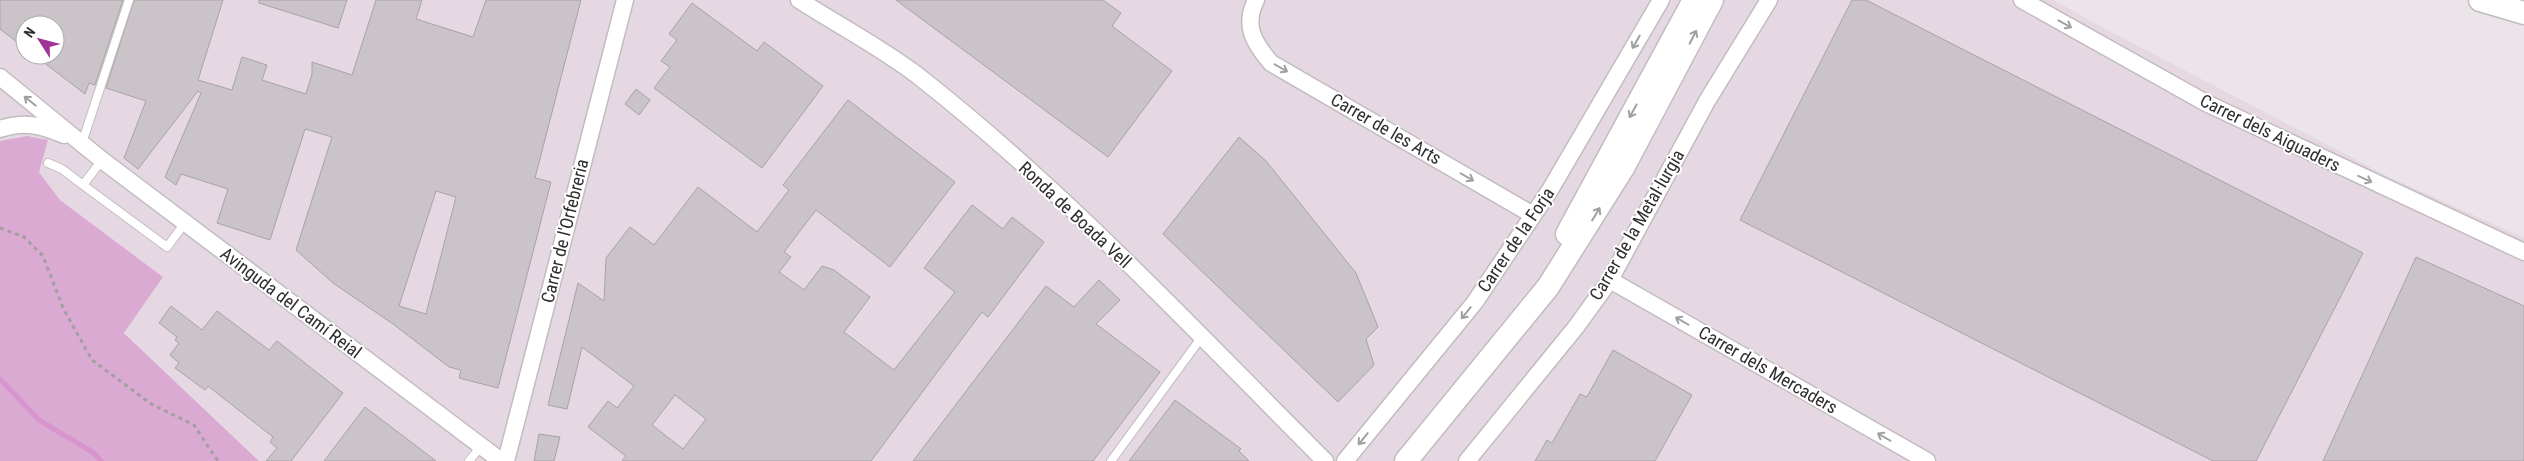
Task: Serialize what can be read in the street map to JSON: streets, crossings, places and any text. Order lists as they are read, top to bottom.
{
  "streets": {
    "street": [
      "Carrer de les Arts",
      "Carrer dels Aiguaders",
      "Ronda de Boada Vell",
      "Carrer de la Metal·lurgia",
      "Carrer de l'Orfebreria",
      "Carrer de la Forja",
      "Avinguda del Camí Reial",
      "Carrer dels Mercaders"
    ]
  },
  "crossings": [
    ["Carrer de les Arts", "Carrer de la Forja"],
    ["Carrer de la Metal·lurgia", "Carrer dels Mercaders"]
  ],
  "one_way": [
    "Carrer de les Arts",
    "Carrer dels Aiguaders",
    "Carrer de la Forja",
    "Carrer dels Mercaders"
  ],
  "north": "top left"
}
